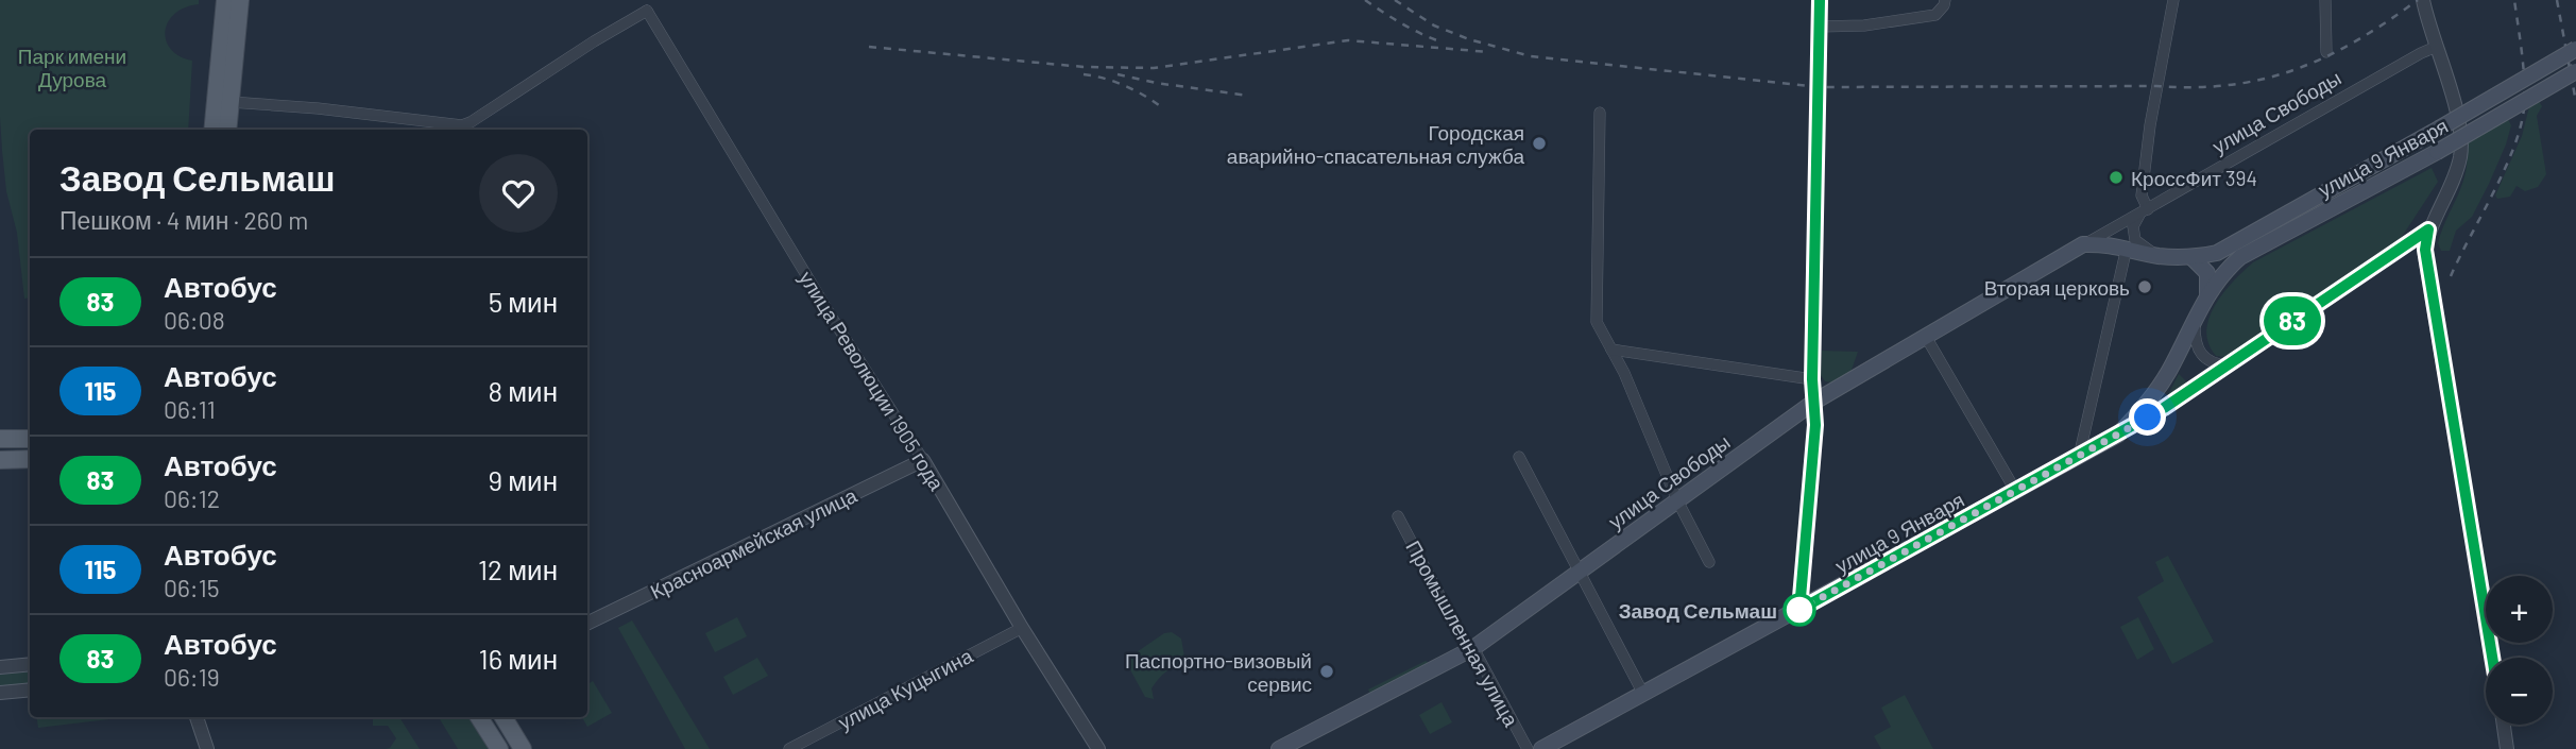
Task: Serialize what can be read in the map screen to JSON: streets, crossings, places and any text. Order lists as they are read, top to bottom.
{
  "streets": {
    "main road": ["улица Свободы", "улица 9 Января"],
    "street": [
      "улица Революции 1905 года",
      "Красноармейская улица",
      "Промышленная улица",
      "улица Куцыгина"
    ]
  },
  "crossings": [
    ["улица Свободы", "Промышленная улица"],
    ["улица Революции 1905 года", "Красноармейская улица"],
    ["улица Революции 1905 года", "улица Куцыгина"]
  ],
  "parks": ["Парк имени Дурова"],
  "places": [
    "Городская аварийно-спасательная служба",
    "КроссФит 394",
    "Вторая церковь",
    "Завод Сельмаш",
    "Паспортно-визовый сервис"
  ],
  "lines": ["bus line 83"],
  "page": {
    "on_map": "83",
    "heading": ["Завод Сельмаш", "Пешком · 4 мин · 260 m"],
    "list": [
      {
        "mark": "83",
        "name": "Автобус",
        "note": "06:08",
        "value": "5 мин"
      },
      {
        "mark": "115",
        "name": "Автобус",
        "note": "06:11",
        "value": "8 мин"
      },
      {
        "mark": "83",
        "name": "Автобус",
        "note": "06:12",
        "value": "9 мин"
      },
      {
        "mark": "115",
        "name": "Автобус",
        "note": "06:15",
        "value": "12 мин"
      },
      {
        "mark": "83",
        "name": "Автобус",
        "note": "06:19",
        "value": "16 мин"
      }
    ],
    "map_buttons": ["+", "−"]
  }
}
